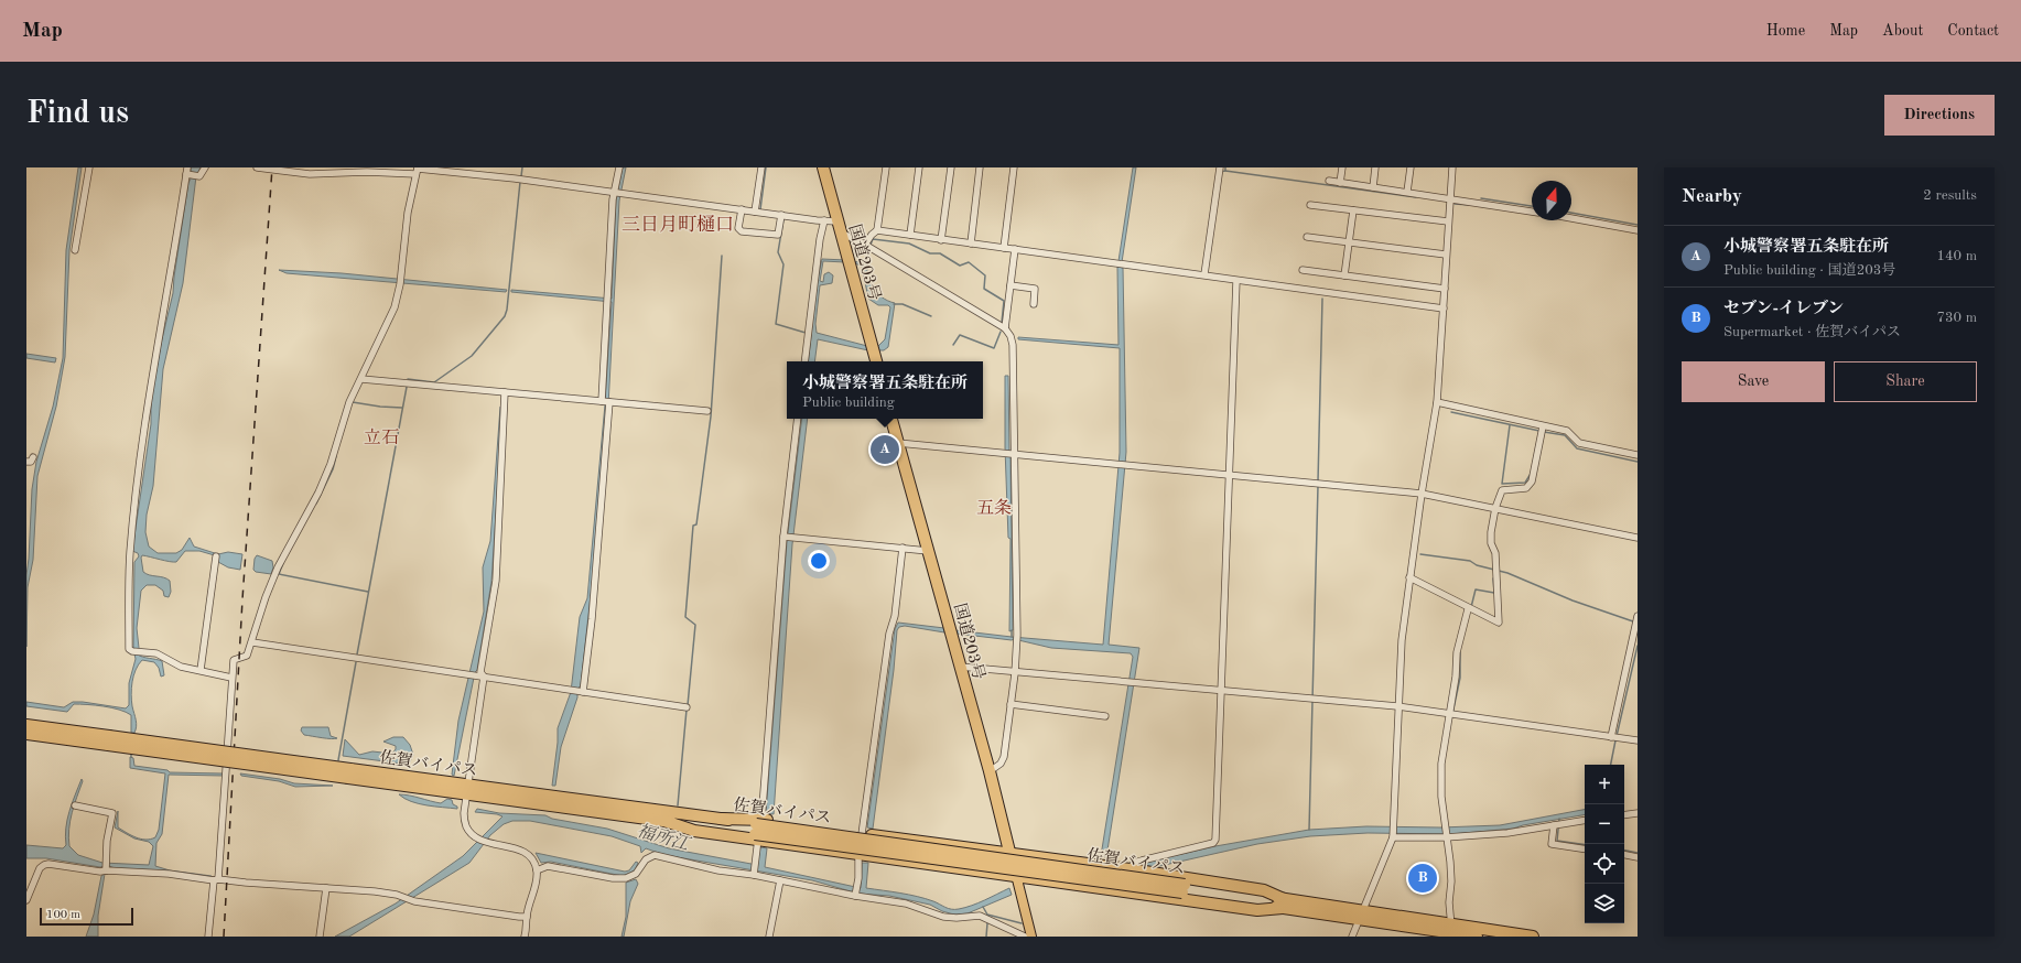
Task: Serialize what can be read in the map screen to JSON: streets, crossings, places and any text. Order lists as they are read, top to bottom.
{
  "streets": {
    "highway": ["国道203号", "佐賀バイパス"]
  },
  "districts": ["三日月町樋口", "立石", "五条"],
  "water": ["福所江"],
  "scale_bar": "100 m",
  "north": "top",
  "page": {
    "header": "Map",
    "nav": [
      "Home",
      "Map",
      "About",
      "Contact"
    ],
    "buttons": [
      "Directions",
      ["Save", "Share"]
    ],
    "title": "Find us",
    "heading": ["Nearby", "2 results"],
    "list": [
      {
        "mark": "A",
        "name": "小城警察署五条駐在所",
        "note": "Public building · 国道203号",
        "value": "140 m"
      },
      {
        "mark": "B",
        "name": "セブン-イレブン",
        "note": "Supermarket · 佐賀バイパス",
        "value": "730 m"
      }
    ],
    "popup": ["小城警察署五条駐在所", "Public building"],
    "pins": ["A", "B"],
    "map_buttons": ["+", "−"],
    "scale": "100 m"
  }
}
